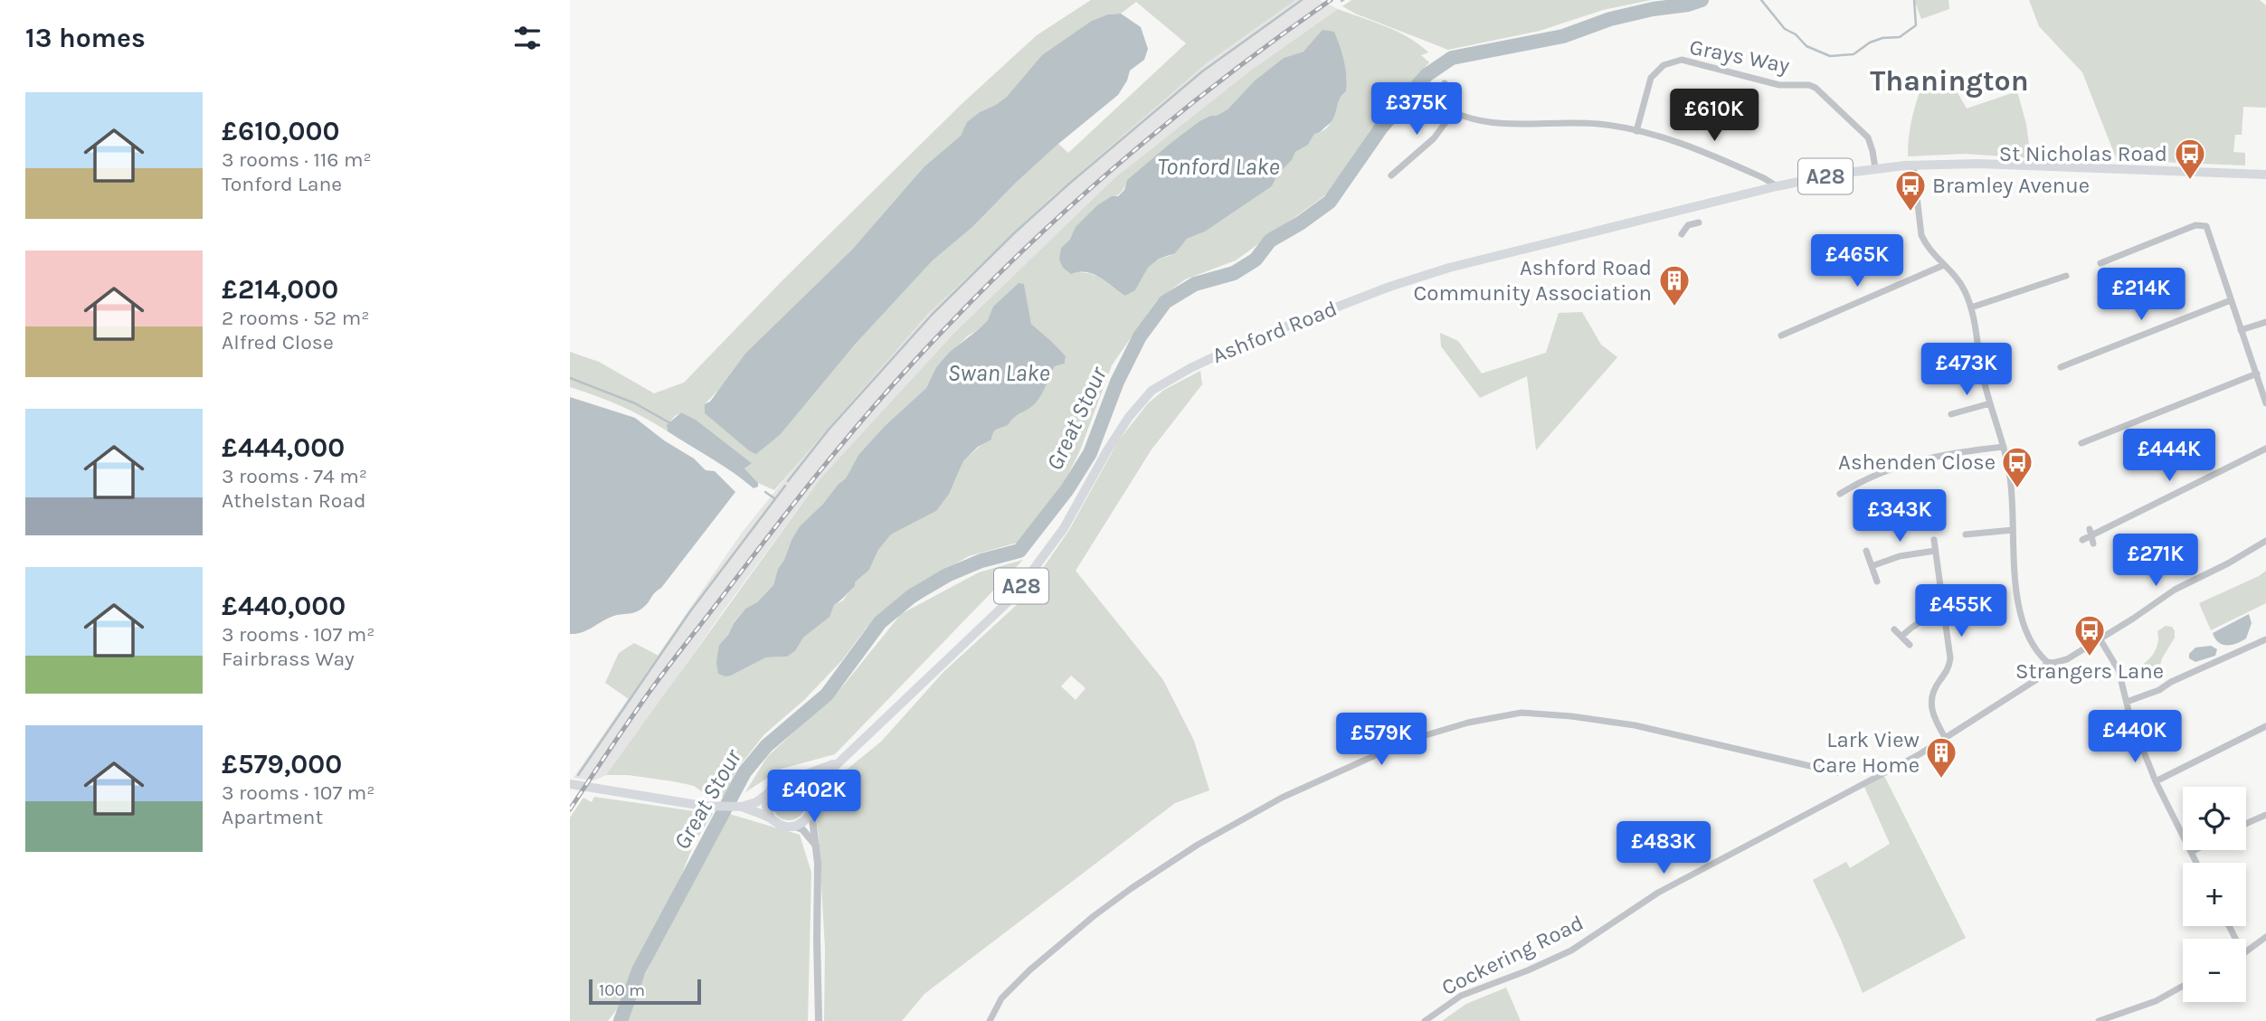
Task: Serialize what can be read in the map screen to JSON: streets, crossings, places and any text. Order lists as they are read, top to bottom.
{
  "streets": {
    "highway": ["A28", "Ashford Road"],
    "street": ["Grays Way", "Cockering Road"]
  },
  "crossings": [
    ["Grays Way", "A28"],
    ["Grays Way", "Ashford Road"],
    ["A28", "Ashford Road"]
  ],
  "districts": ["Thanington"],
  "water": ["Tonford Lake", "Swan Lake", "Great Stour"],
  "places": {
    "bus stop": [
      "St Nicholas Road",
      "Bramley Avenue",
      "Ashenden Close",
      "Strangers Lane"
    ],
    "building": ["Ashford Road Community Association", "Lark View Care Home"]
  },
  "scale_bar": "100 m",
  "page": {
    "heading": "13 homes",
    "list": [
      {
        "name": "£610,000",
        "note": "3 rooms · 116 m² · Tonford Lane"
      },
      {
        "name": "£214,000",
        "note": "2 rooms · 52 m² · Alfred Close"
      },
      {
        "name": "£444,000",
        "note": "3 rooms · 74 m² · Athelstan Road"
      },
      {
        "name": "£440,000",
        "note": "3 rooms · 107 m² · Fairbrass Way"
      },
      {
        "name": "£579,000",
        "note": "3 rooms · 107 m² · Apartment"
      }
    ],
    "price": [
      "£375K",
      "£610K",
      "£465K",
      "£214K",
      "£473K",
      "£444K",
      "£343K",
      "£271K",
      "£455K",
      "£440K",
      "£579K",
      "£402K",
      "£483K"
    ],
    "map_buttons": ["+", "−"],
    "scale": "100 m"
  }
}
